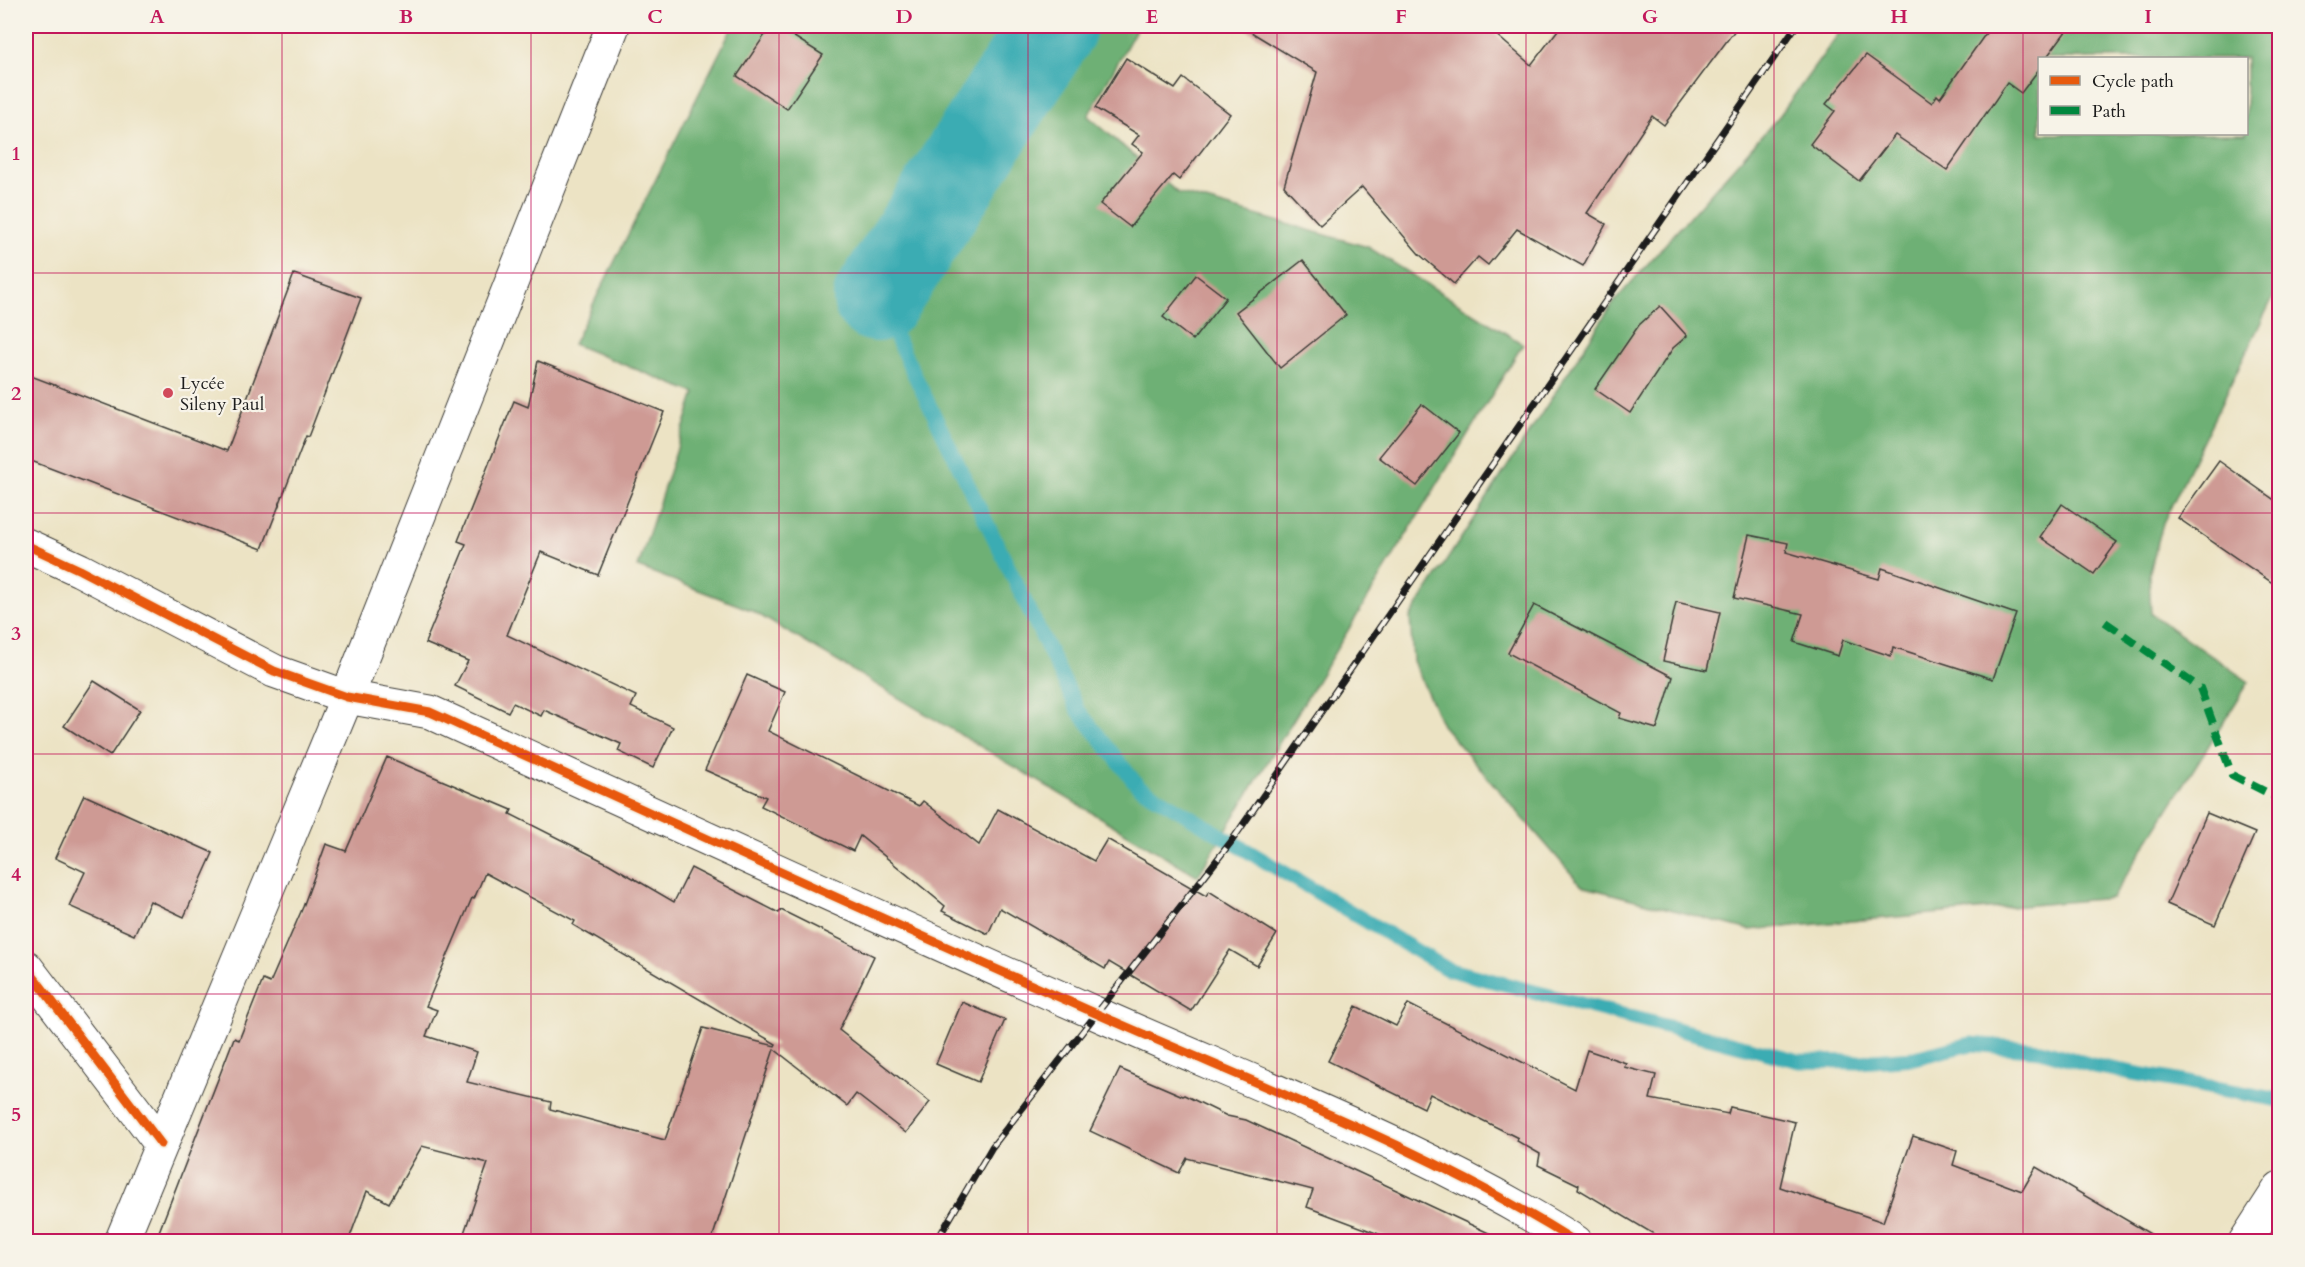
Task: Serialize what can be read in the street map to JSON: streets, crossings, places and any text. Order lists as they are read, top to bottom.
{
  "places": ["Lycée Sileny Paul"],
  "legend": ["Cycle path", "Path"],
  "grid": {
    "columns": [
      "A",
      "B",
      "C",
      "D",
      "E",
      "F",
      "G",
      "H",
      "I"
    ],
    "rows": [
      "1",
      "2",
      "3",
      "4",
      "5"
    ]
  }
}
